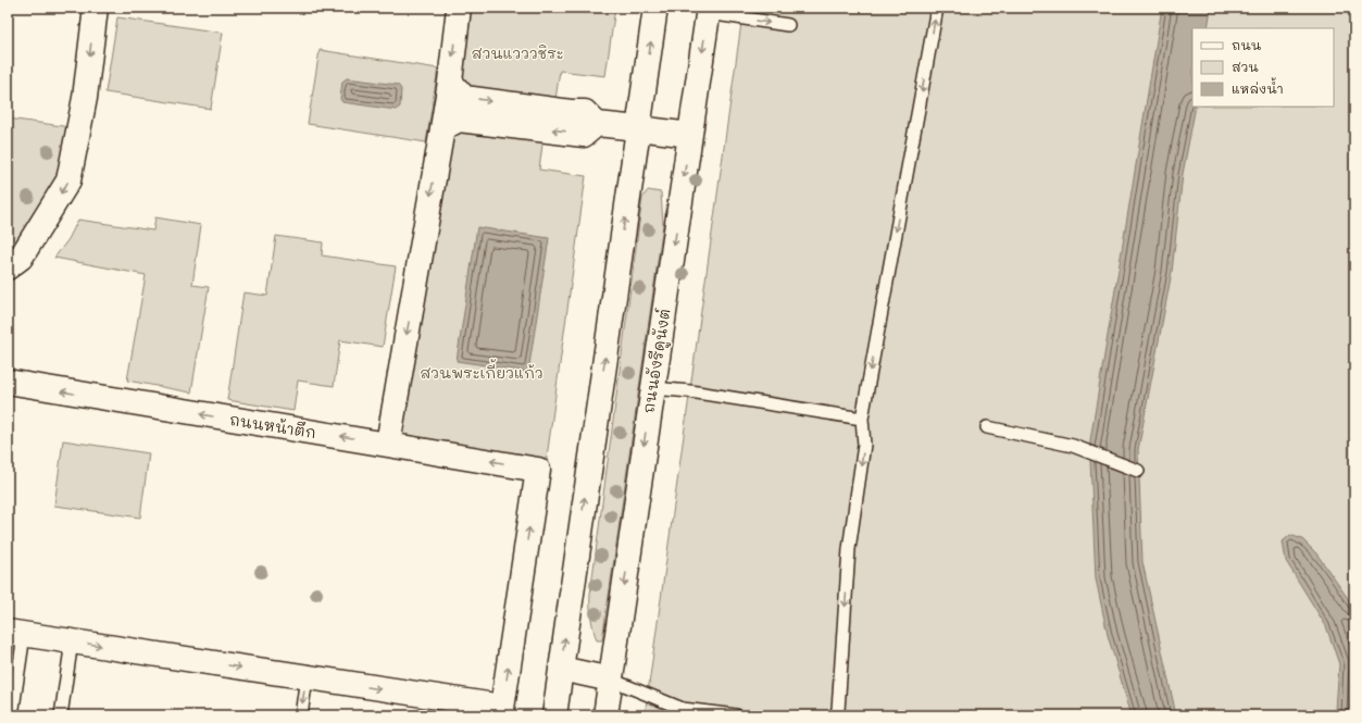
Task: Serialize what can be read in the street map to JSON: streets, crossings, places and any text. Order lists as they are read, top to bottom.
{
  "streets": {
    "street": ["ถนนอังรีดูนังต์", "ถนนหน้าตึก"]
  },
  "parks": ["สวนแวววชิระ", "สวนพระเกี้ยวแก้ว"],
  "legend": ["ถนน", "สวน", "แหล่งน้ำ"]
}
